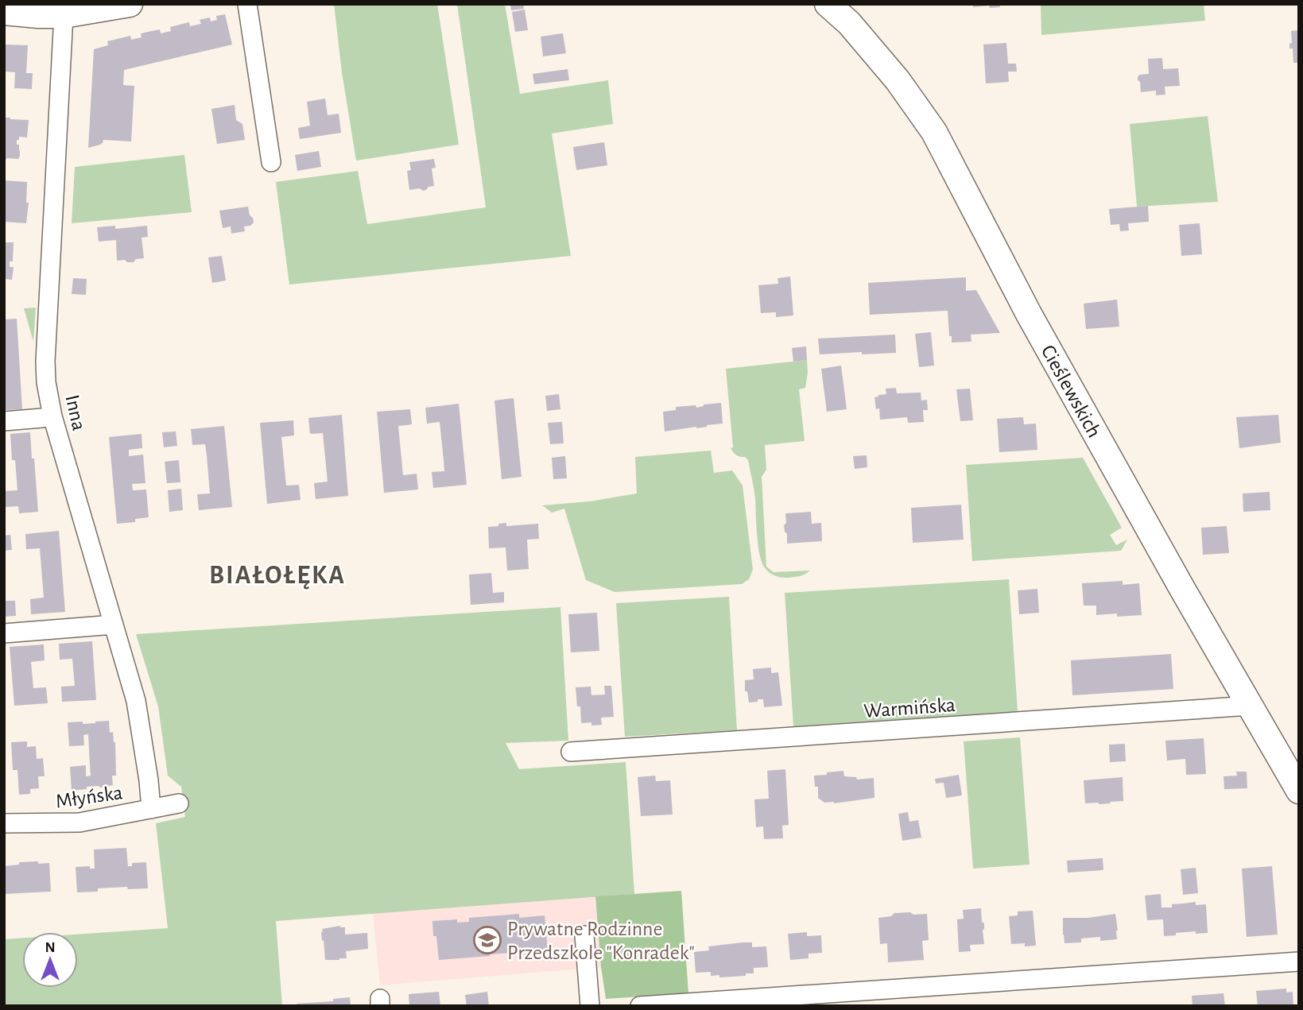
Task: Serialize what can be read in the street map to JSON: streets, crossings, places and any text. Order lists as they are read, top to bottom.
{
  "streets": {
    "street": [
      "Cieślewskich",
      "Inna",
      "Warmińska",
      "Młyńska"
    ]
  },
  "crossings": [
    ["Cieślewskich", "Warmińska"],
    ["Inna", "Młyńska"]
  ],
  "districts": ["BIAŁOŁĘKA"],
  "places": {
    "school or university": ["Prywatne Rodzinne Przedszkole \"Konradek\""]
  },
  "north": "top"
}
